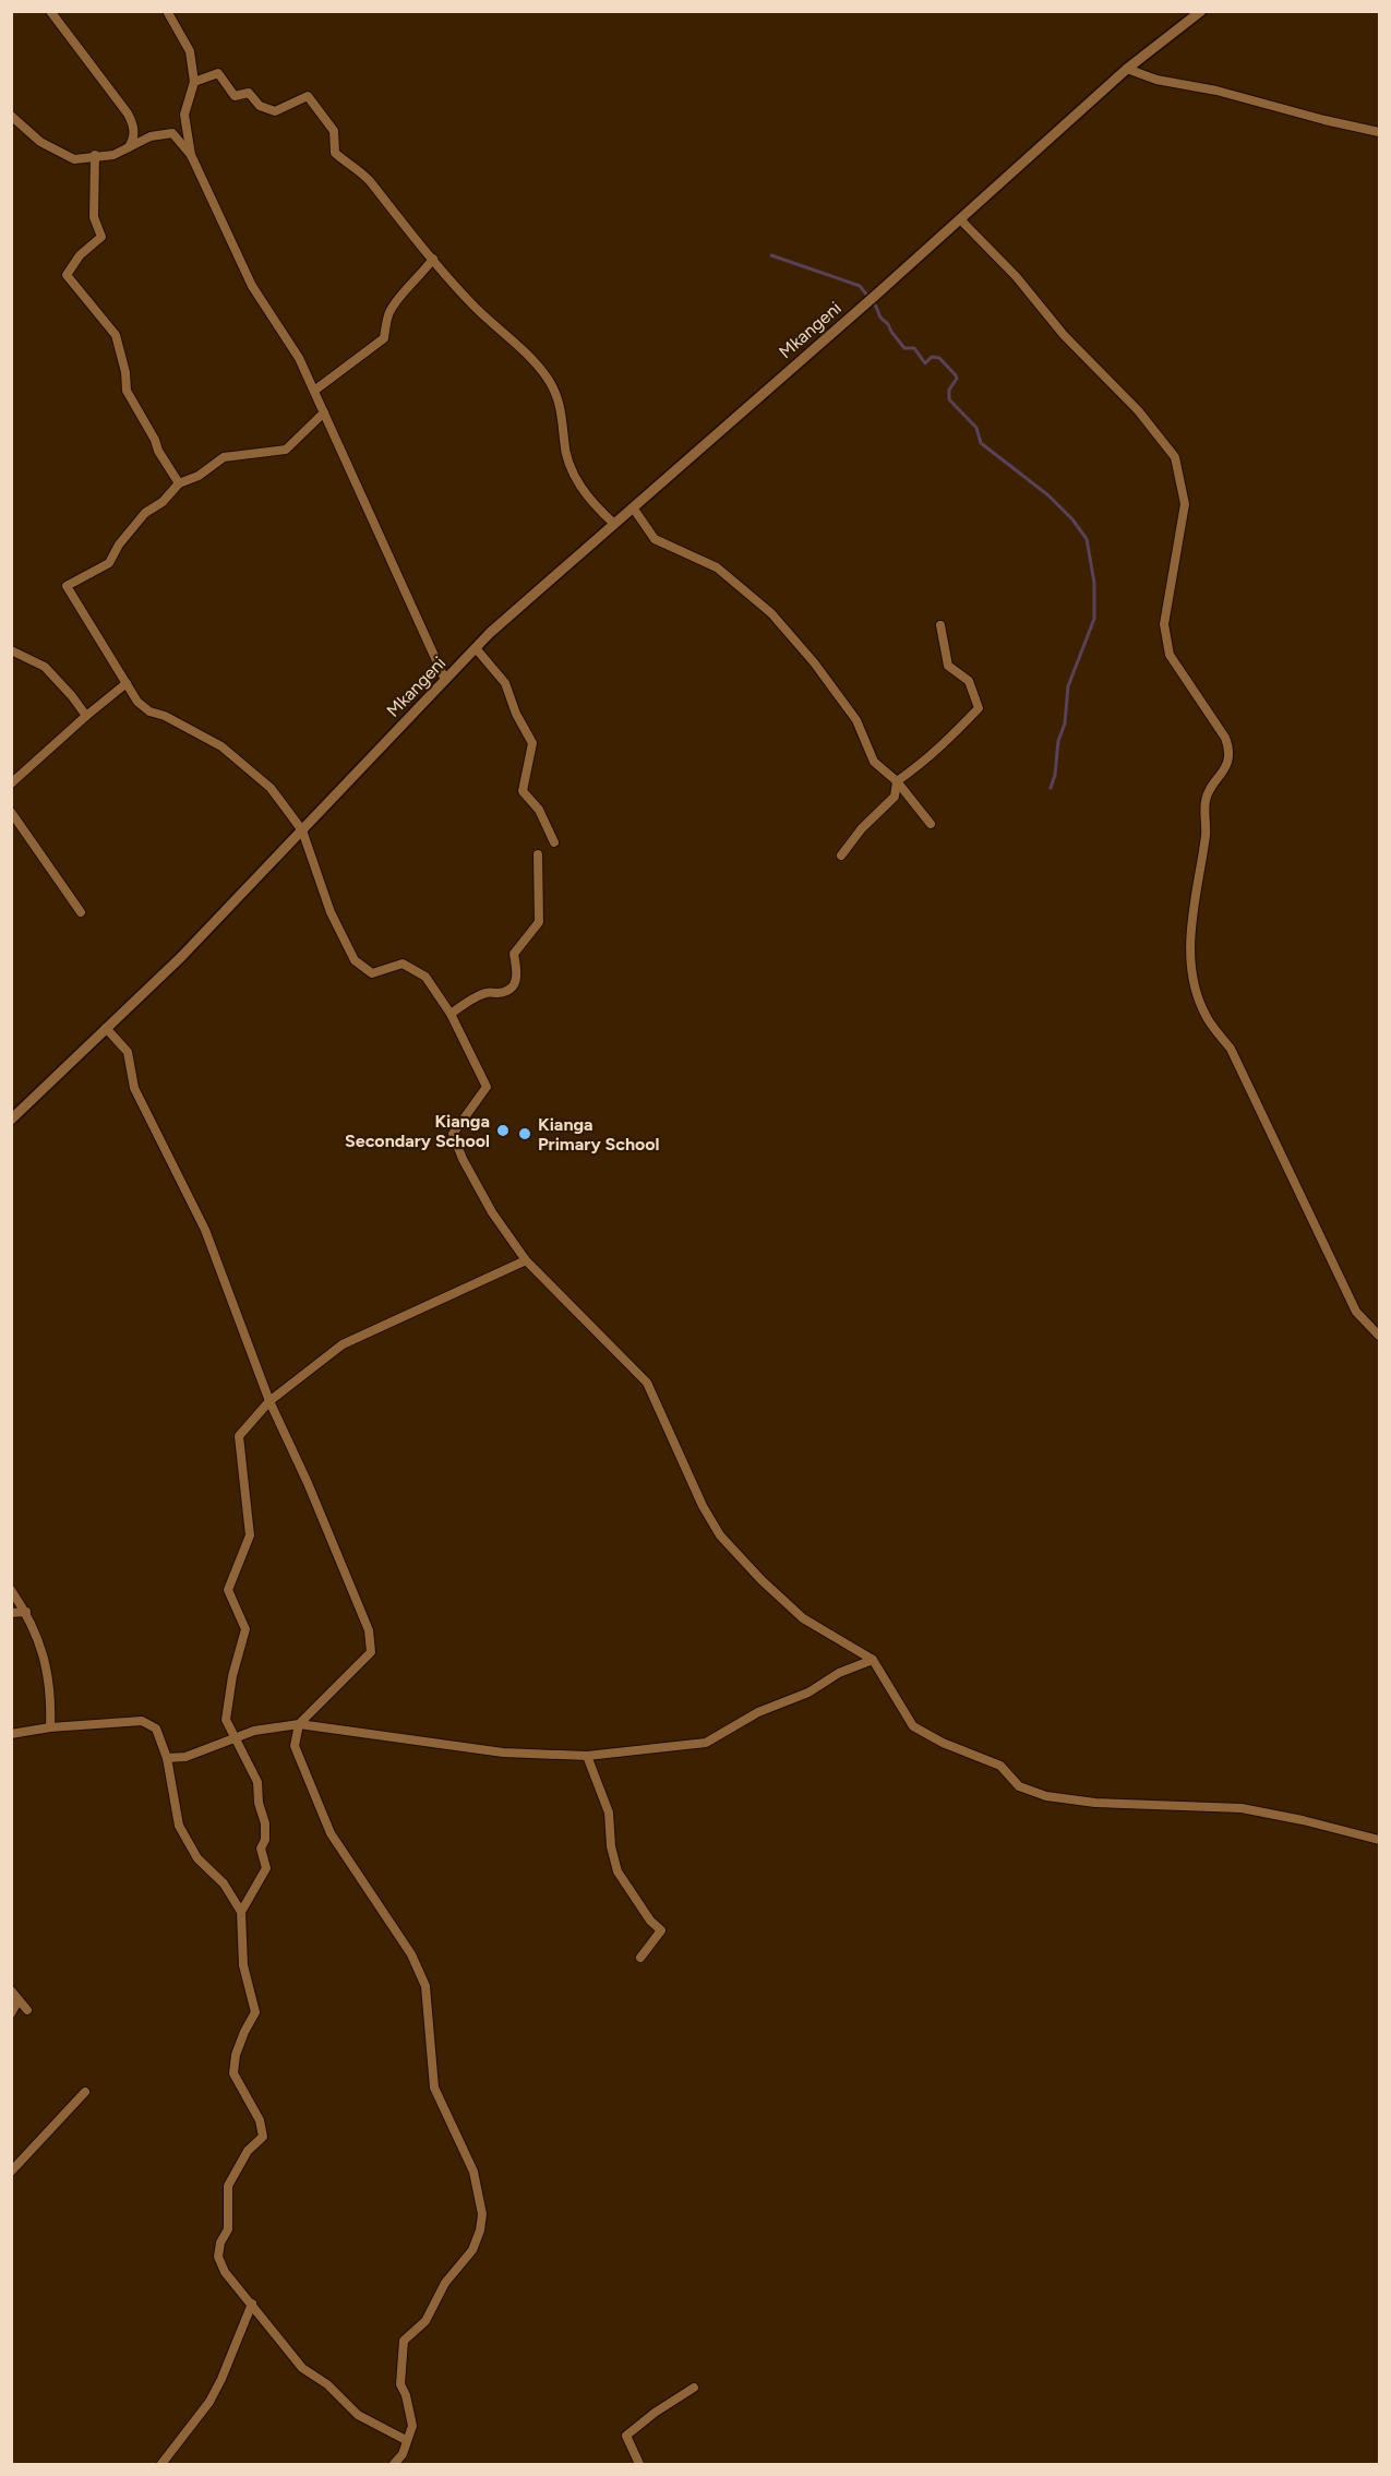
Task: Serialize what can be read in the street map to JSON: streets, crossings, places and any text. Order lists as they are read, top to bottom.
{
  "streets": {
    "street": ["Mkangeni"]
  },
  "places": ["Kianga Secondary School", "Kianga Primary School"]
}
